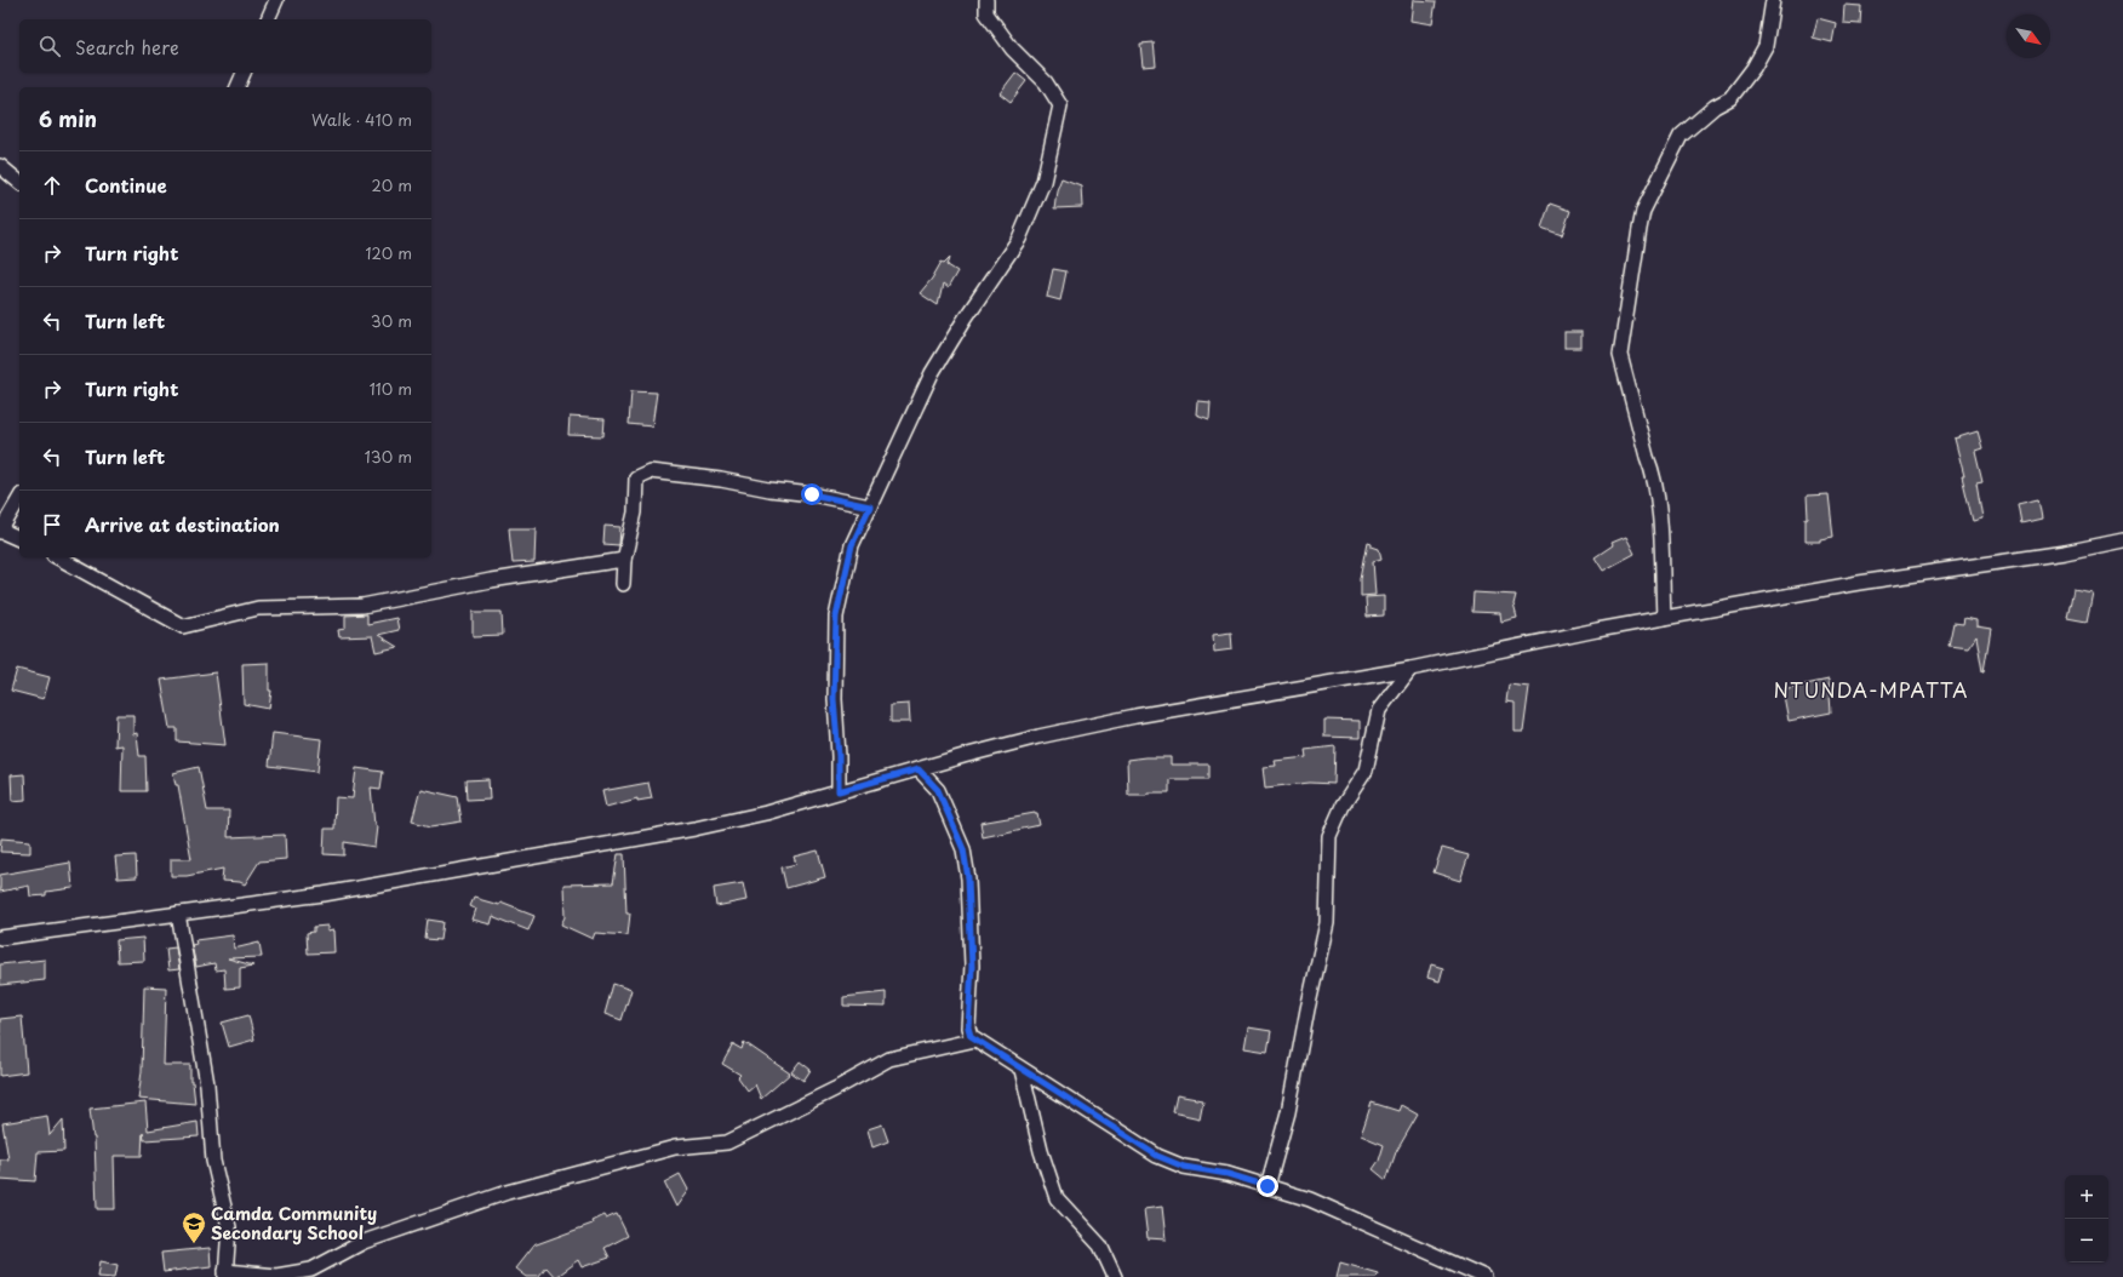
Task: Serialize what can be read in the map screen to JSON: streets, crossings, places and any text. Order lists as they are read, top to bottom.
{
  "districts": ["NTUNDA-MPATTA"],
  "places": {
    "school or university": ["Camda Community Secondary School"]
  },
  "north": "bottom right",
  "page": {
    "search": "Search here",
    "heading": ["6 min", "Walk · 410 m"],
    "list": [
      ["Continue", "20 m"],
      ["Turn right", "120 m"],
      ["Turn left", "30 m"],
      ["Turn right", "110 m"],
      ["Turn left", "130 m"],
      "Arrive at destination"
    ],
    "map_buttons": ["+", "−"]
  }
}
